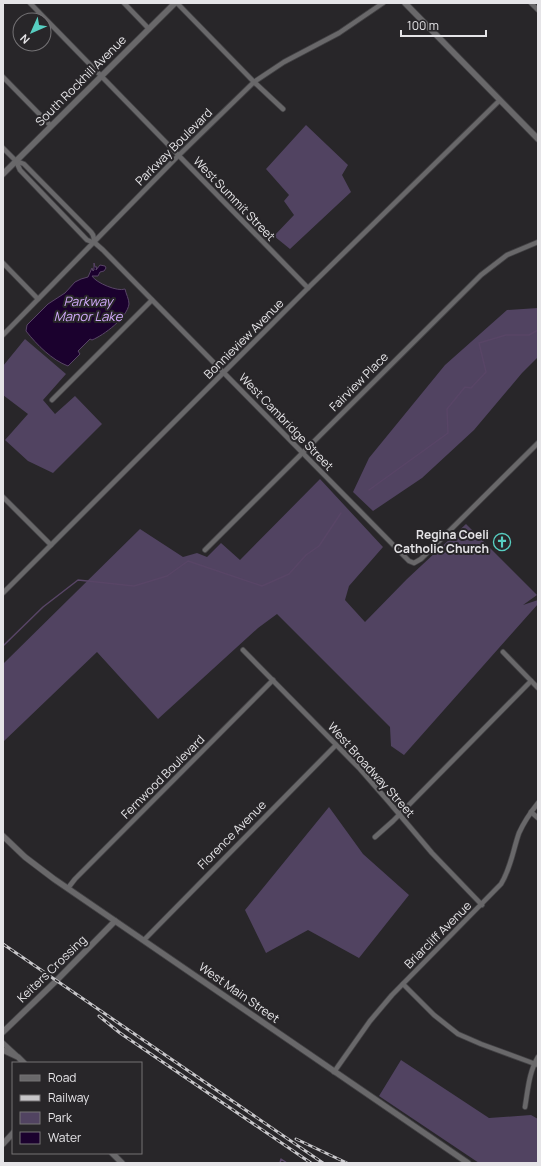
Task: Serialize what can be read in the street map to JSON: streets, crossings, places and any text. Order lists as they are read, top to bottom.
{
  "streets": {
    "street": [
      "South Rockhill Avenue",
      "Parkway Boulevard",
      "West Summit Street",
      "Bonnieview Avenue",
      "Fairview Place",
      "West Cambridge Street",
      "West Broadway Street",
      "Fernwood Boulevard",
      "Florence Avenue",
      "Briarcliff Avenue",
      "Keiters Crossing",
      "West Main Street"
    ]
  },
  "crossings": [
    ["South Rockhill Avenue", "West Summit Street"],
    ["South Rockhill Avenue", "West Cambridge Street"],
    ["Parkway Boulevard", "West Summit Street"],
    ["Parkway Boulevard", "West Cambridge Street"],
    ["West Summit Street", "Bonnieview Avenue"],
    ["Bonnieview Avenue", "West Cambridge Street"],
    ["Fairview Place", "West Cambridge Street"],
    ["West Broadway Street", "Fernwood Boulevard"],
    ["West Broadway Street", "Florence Avenue"],
    ["West Broadway Street", "Briarcliff Avenue"],
    ["Fernwood Boulevard", "West Main Street"],
    ["Florence Avenue", "West Main Street"],
    ["Briarcliff Avenue", "West Main Street"],
    ["Keiters Crossing", "West Main Street"]
  ],
  "water": ["Parkway Manor Lake"],
  "places": {
    "church": ["Regina Coeli Catholic Church"]
  },
  "legend": [
    "Road",
    "Railway",
    "Park",
    "Water"
  ],
  "scale_bar": "100 m",
  "north": "bottom left"
}
